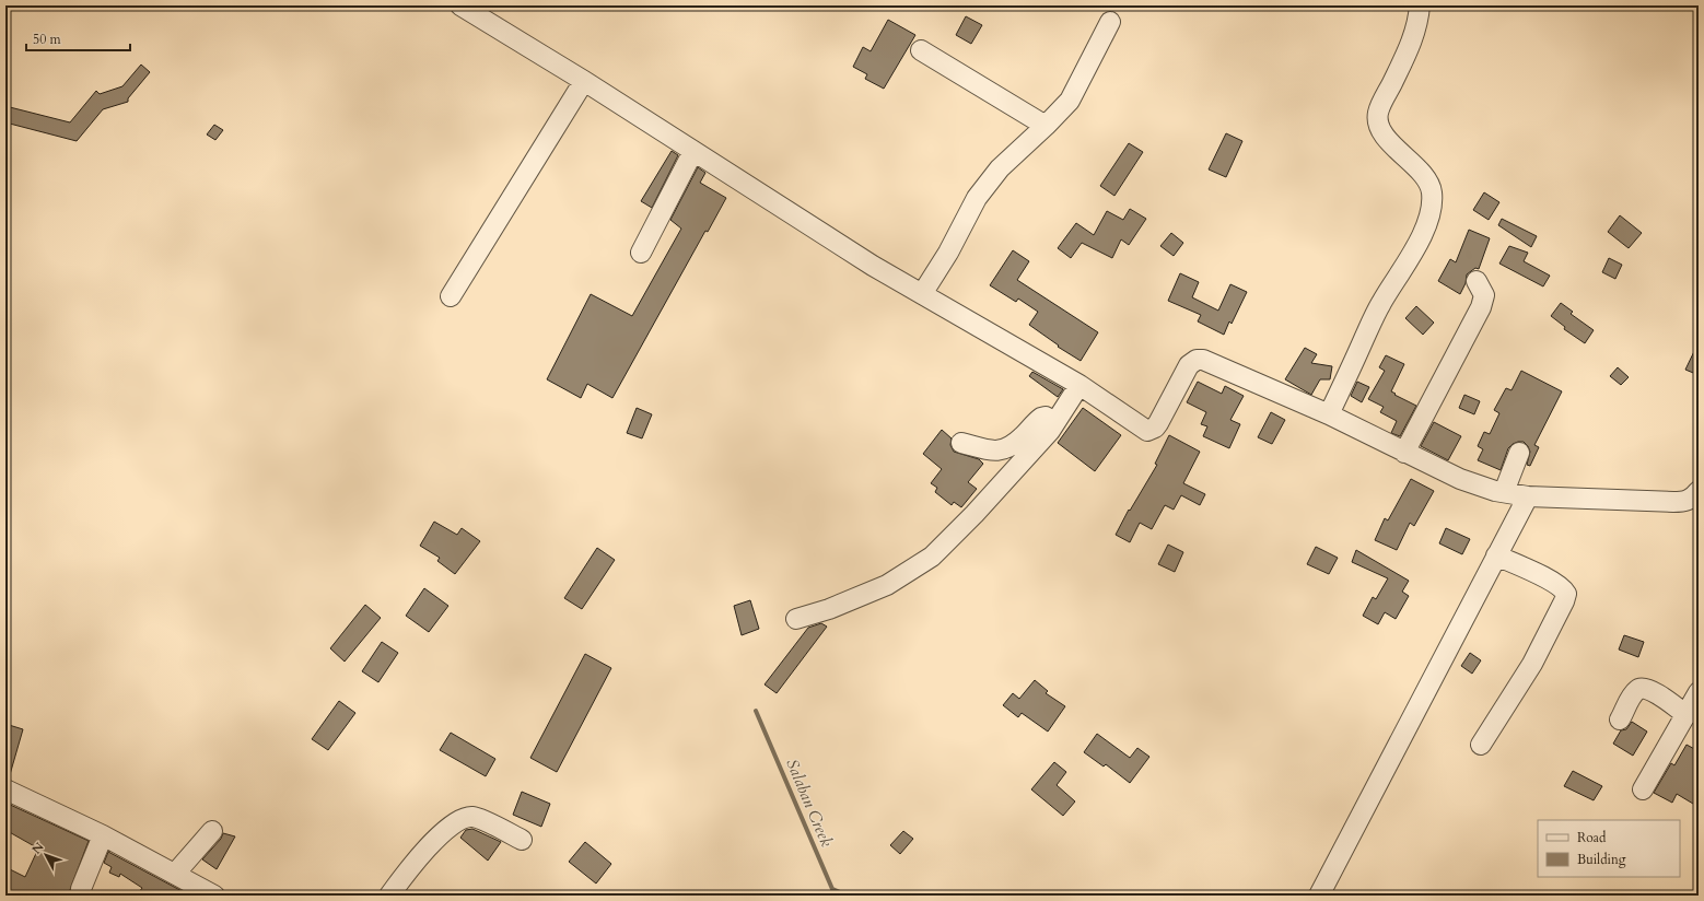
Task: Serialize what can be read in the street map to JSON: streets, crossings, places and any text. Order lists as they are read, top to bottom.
{
  "water": ["Salaban Creek"],
  "legend": ["Road", "Building"],
  "scale_bar": "50 m",
  "north": "top left"
}
